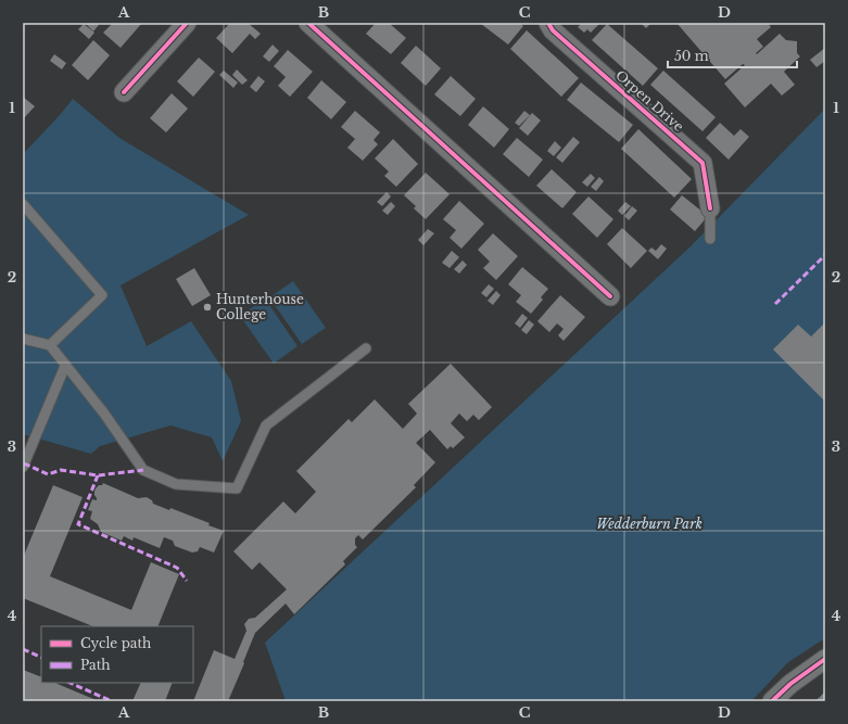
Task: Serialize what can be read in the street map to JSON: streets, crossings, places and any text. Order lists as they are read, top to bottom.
{
  "streets": {
    "street": ["Orpen Drive"]
  },
  "parks": ["Wedderburn Park"],
  "places": ["Hunterhouse College"],
  "legend": ["Cycle path", "Path"],
  "scale_bar": "50 m",
  "grid": {
    "columns": [
      "A",
      "B",
      "C",
      "D"
    ],
    "rows": [
      "1",
      "2",
      "3",
      "4"
    ]
  }
}
